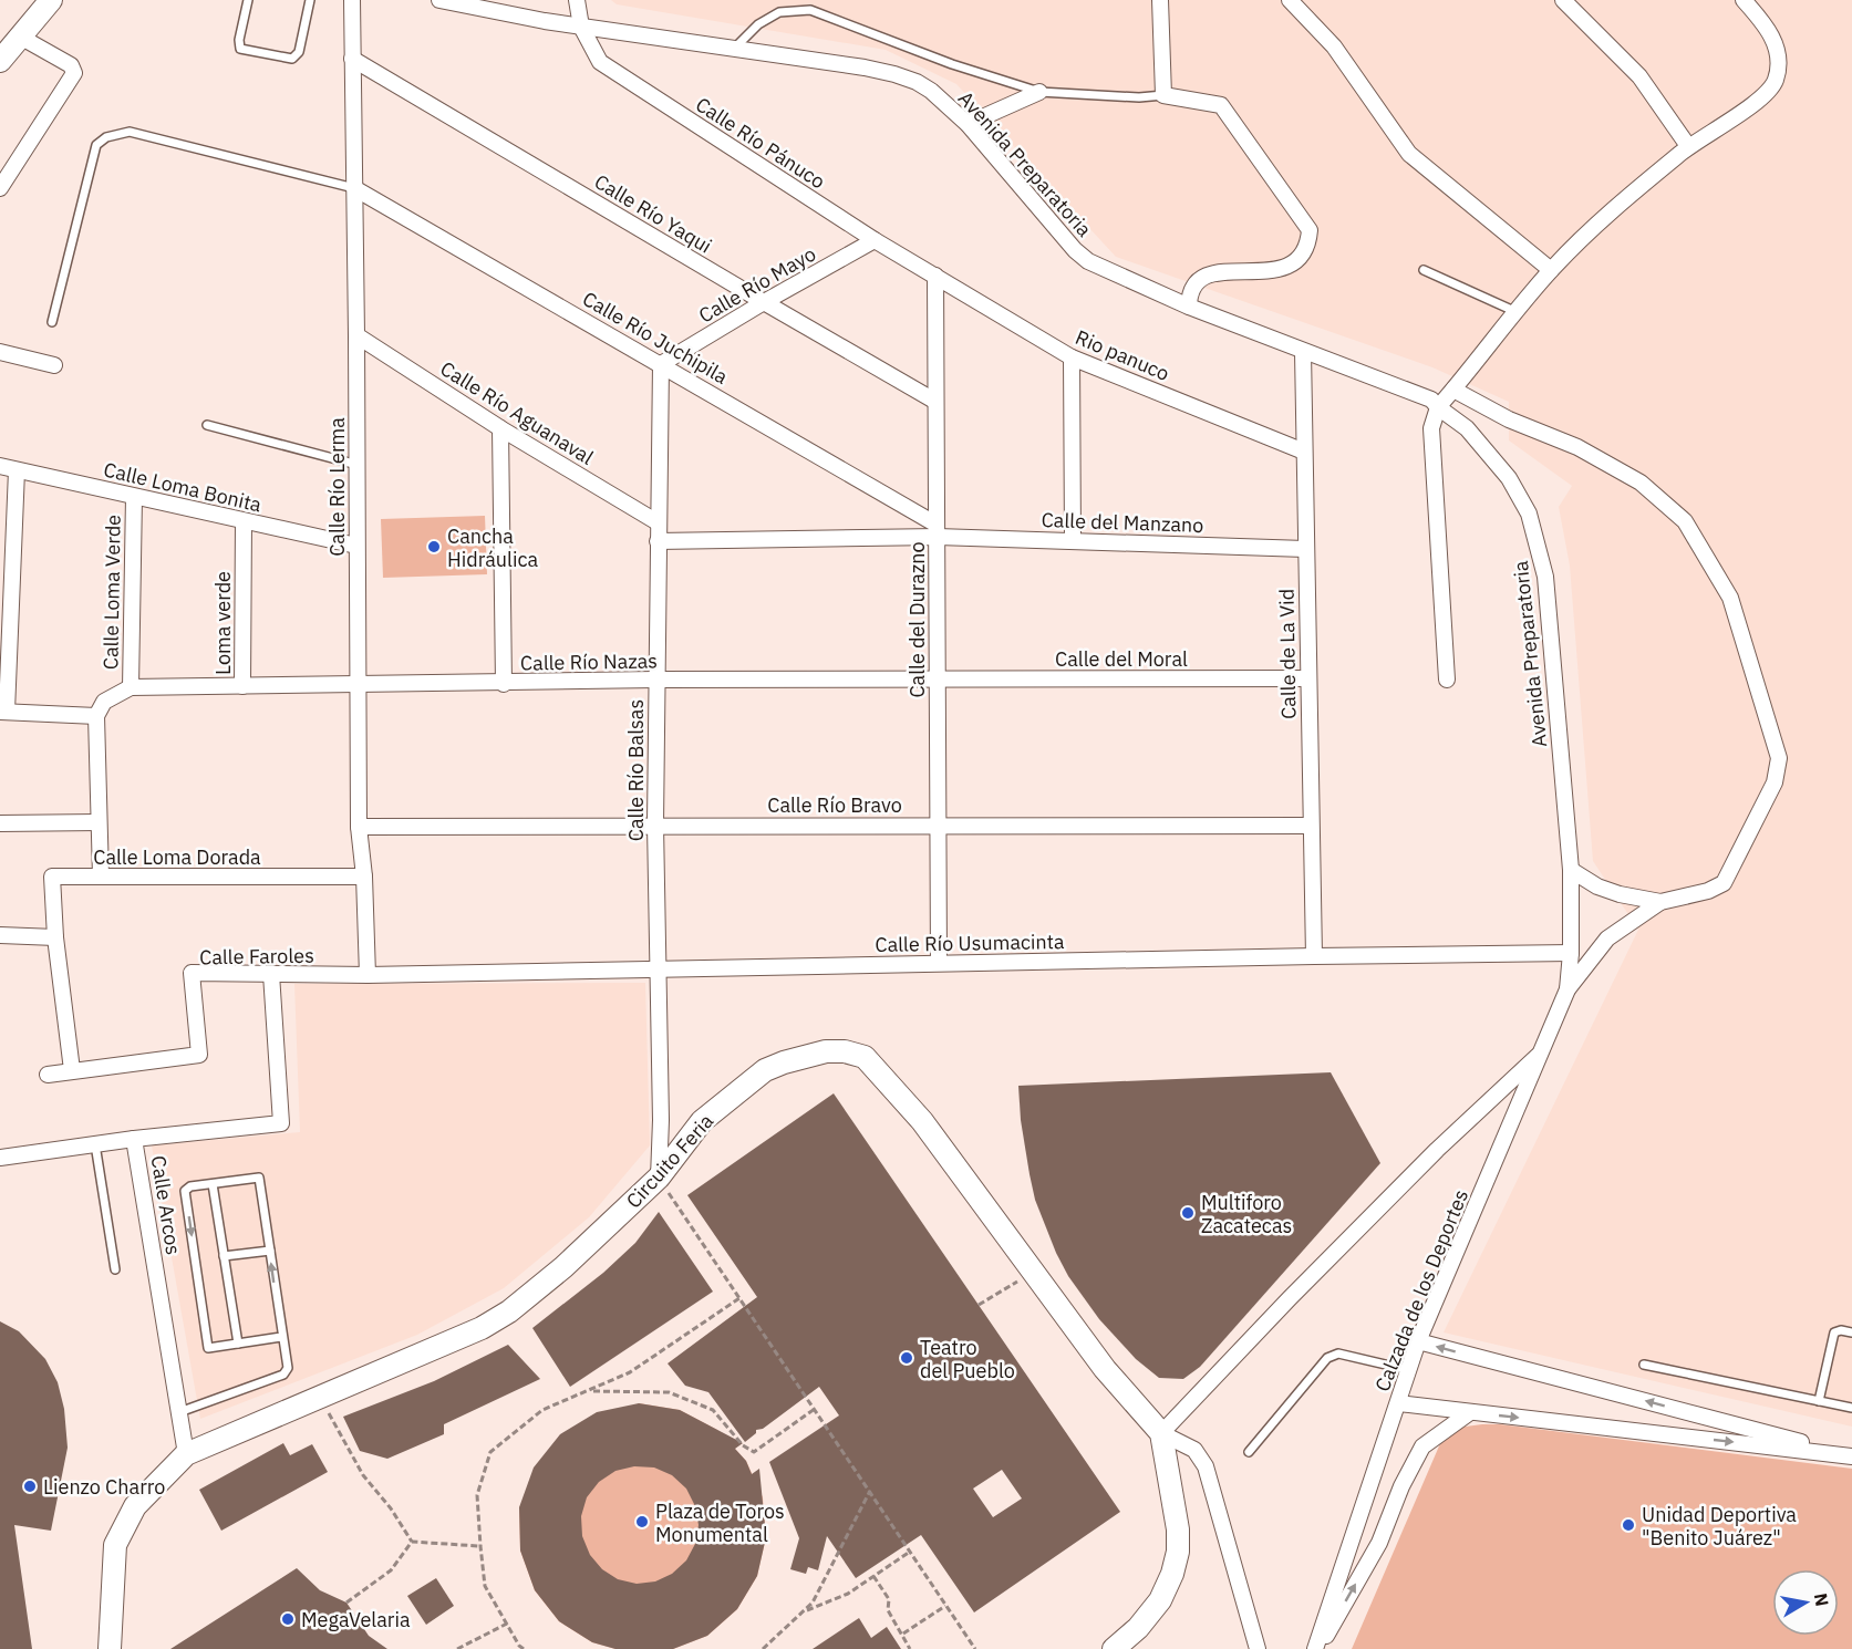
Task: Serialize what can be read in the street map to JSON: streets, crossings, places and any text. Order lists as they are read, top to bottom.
{
  "streets": {
    "street": [
      "Calle Río Pánuco",
      "Avenida Preparatoria",
      "Calle Río Yaqui",
      "Calle Río Mayo",
      "Calle Río Juchipila",
      "Rio panuco",
      "Calle Río Aguanaval",
      "Calle Loma Bonita",
      "Calle Río Lerma",
      "Calle del Manzano",
      "Calle Loma Verde",
      "Calle del Durazno",
      "Loma verde",
      "Calle de La Vid",
      "Calle del Moral",
      "Calle Río Nazas",
      "Calle Río Balsas",
      "Calle Río Bravo",
      "Calle Loma Dorada",
      "Calle Río Usumacinta",
      "Calle Faroles",
      "Circuito Feria",
      "Calle Arcos",
      "Calzada de los Deportes"
    ]
  },
  "crossings": [
    ["Calle Río Pánuco", "Avenida Preparatoria"],
    ["Calle Río Pánuco", "Calle Río Mayo"],
    ["Calle Río Pánuco", "Rio panuco"],
    ["Calle Río Pánuco", "Calle del Durazno"],
    ["Avenida Preparatoria", "Calle de La Vid"],
    ["Avenida Preparatoria", "Calle Río Usumacinta"],
    ["Avenida Preparatoria", "Calzada de los Deportes"],
    ["Calle Río Yaqui", "Calle Río Mayo"],
    ["Calle Río Yaqui", "Calle Río Lerma"],
    ["Calle Río Yaqui", "Calle del Durazno"],
    ["Calle Río Mayo", "Calle Río Juchipila"],
    ["Calle Río Mayo", "Calle Río Balsas"],
    ["Calle Río Juchipila", "Calle Río Lerma"],
    ["Calle Río Juchipila", "Calle del Manzano"],
    ["Calle Río Juchipila", "Calle del Durazno"],
    ["Calle Río Juchipila", "Calle Río Balsas"],
    ["Rio panuco", "Calle del Durazno"],
    ["Rio panuco", "Calle de La Vid"],
    ["Calle Río Aguanaval", "Calle Río Lerma"],
    ["Calle Río Aguanaval", "Calle Río Balsas"],
    ["Calle Loma Bonita", "Calle Río Lerma"],
    ["Calle Loma Bonita", "Calle Loma Verde"],
    ["Calle Loma Bonita", "Loma verde"],
    ["Calle Río Lerma", "Calle Río Nazas"],
    ["Calle Río Lerma", "Calle Río Bravo"],
    ["Calle Río Lerma", "Calle Loma Dorada"],
    ["Calle Río Lerma", "Calle Río Usumacinta"],
    ["Calle Río Lerma", "Calle Faroles"],
    ["Calle del Manzano", "Calle del Durazno"],
    ["Calle del Manzano", "Calle de La Vid"],
    ["Calle Loma Verde", "Loma verde"],
    ["Calle del Durazno", "Calle del Moral"],
    ["Calle del Durazno", "Calle Río Nazas"],
    ["Calle del Durazno", "Calle Río Bravo"],
    ["Calle del Durazno", "Calle Río Usumacinta"],
    ["Loma verde", "Calle Río Nazas"],
    ["Calle de La Vid", "Calle del Moral"],
    ["Calle de La Vid", "Calle Río Bravo"],
    ["Calle de La Vid", "Calle Río Usumacinta"],
    ["Calle del Moral", "Calle Río Nazas"],
    ["Calle Río Nazas", "Calle Río Balsas"],
    ["Calle Río Balsas", "Calle Río Bravo"],
    ["Calle Río Balsas", "Calle Río Usumacinta"],
    ["Calle Río Balsas", "Circuito Feria"],
    ["Calle Río Usumacinta", "Calle Faroles"],
    ["Calle Faroles", "Calle Arcos"],
    ["Circuito Feria", "Calle Arcos"]
  ],
  "places": [
    "Cancha Hidráulica",
    "Multiforo Zacatecas",
    "Teatro del Pueblo",
    "Lienzo Charro",
    "Plaza de Toros Monumental",
    "Unidad Deportiva \"Benito Juárez\"",
    "MegaVelaria"
  ],
  "north": "right"
}
